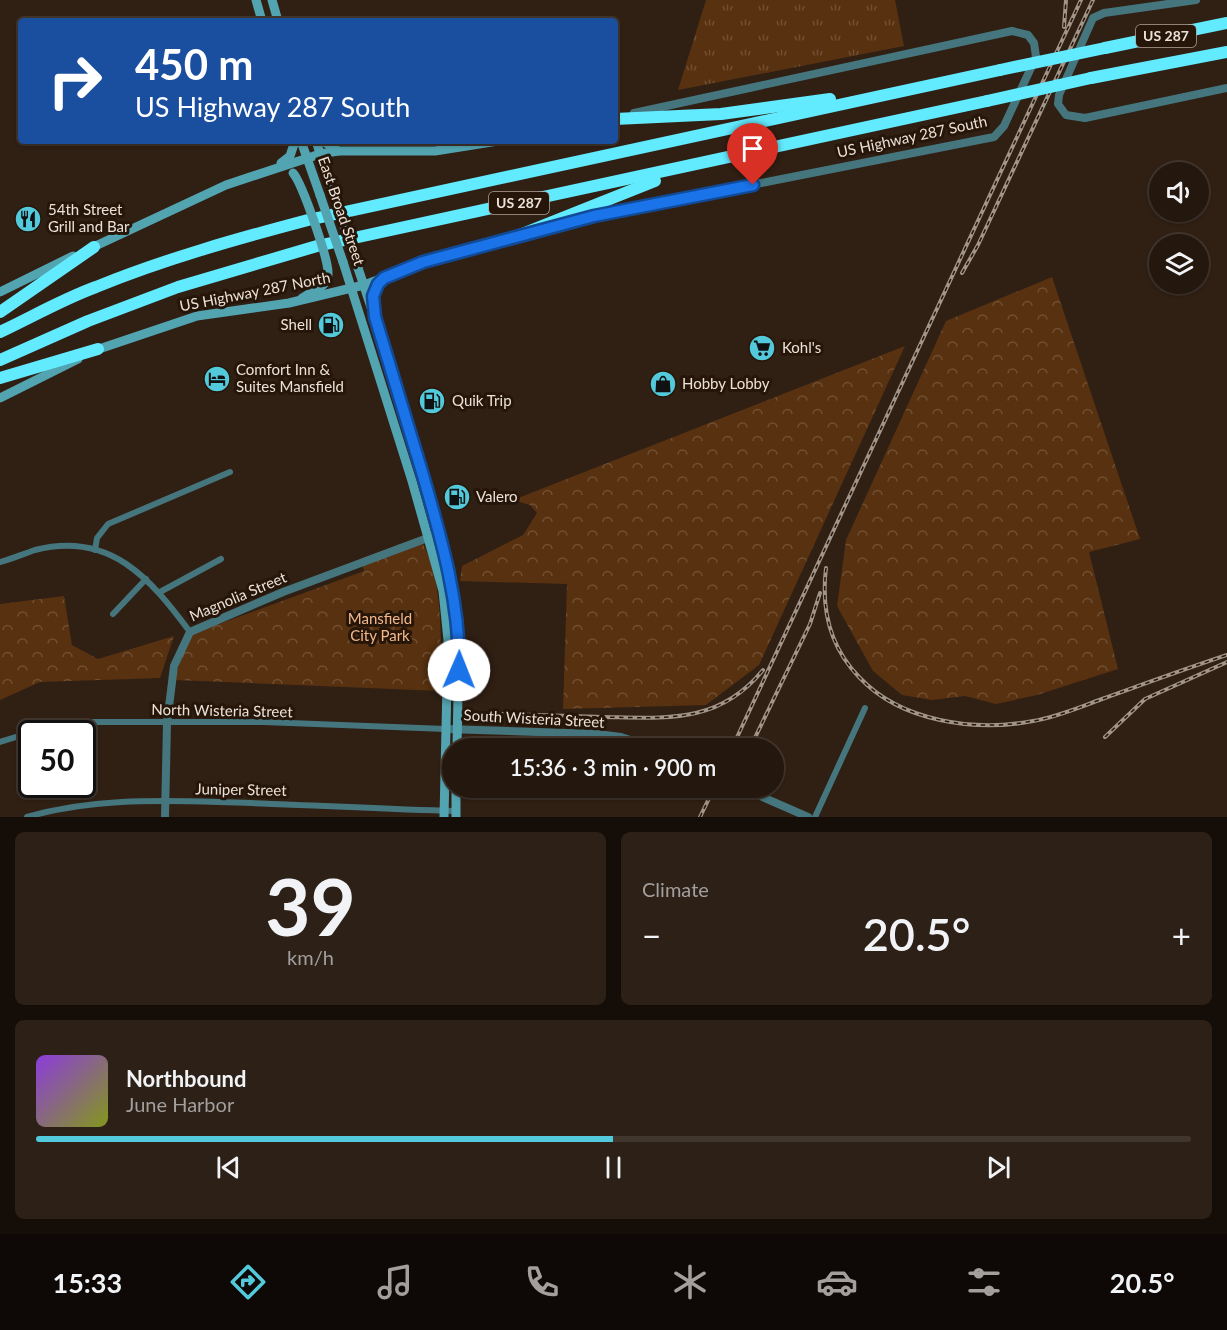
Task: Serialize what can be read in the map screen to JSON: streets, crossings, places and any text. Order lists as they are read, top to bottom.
{
  "streets": {
    "highway": ["US 287"],
    "main road": ["US Highway 287 South", "East Broad Street", "US Highway 287 North"],
    "street": [
      "Magnolia Street",
      "North Wisteria Street",
      "South Wisteria Street",
      "Juniper Street"
    ]
  },
  "crossings": [
    ["US Highway 287 South", "East Broad Street"],
    ["US Highway 287 South", "US Highway 287 North"],
    ["East Broad Street", "US Highway 287 North"],
    ["East Broad Street", "Magnolia Street"],
    ["East Broad Street", "North Wisteria Street"],
    ["East Broad Street", "South Wisteria Street"],
    ["East Broad Street", "Juniper Street"],
    ["Magnolia Street", "North Wisteria Street"],
    ["Magnolia Street", "Juniper Street"],
    ["North Wisteria Street", "South Wisteria Street"]
  ],
  "parks": ["Mansfield City Park"],
  "places": {
    "restaurant": ["54th Street Grill and Bar"],
    "fuel station": ["Shell", "Quik Trip", "Valero"],
    "supermarket": ["Kohl's"],
    "hotel": ["Comfort Inn & Suites Mansfield"],
    "shop": ["Hobby Lobby"]
  },
  "page": {
    "turn": ["450 m", "US Highway 287 South"],
    "limit": "50",
    "trip": "15:36 · 3 min · 900 m",
    "tile": [
      ["39", "km/h"],
      "Climate"
    ],
    "heat": ["−", "20.5°", "+"],
    "song": ["Northbound", "June Harbor"],
    "tabs": ["15:33", "20.5°"]
  }
}
